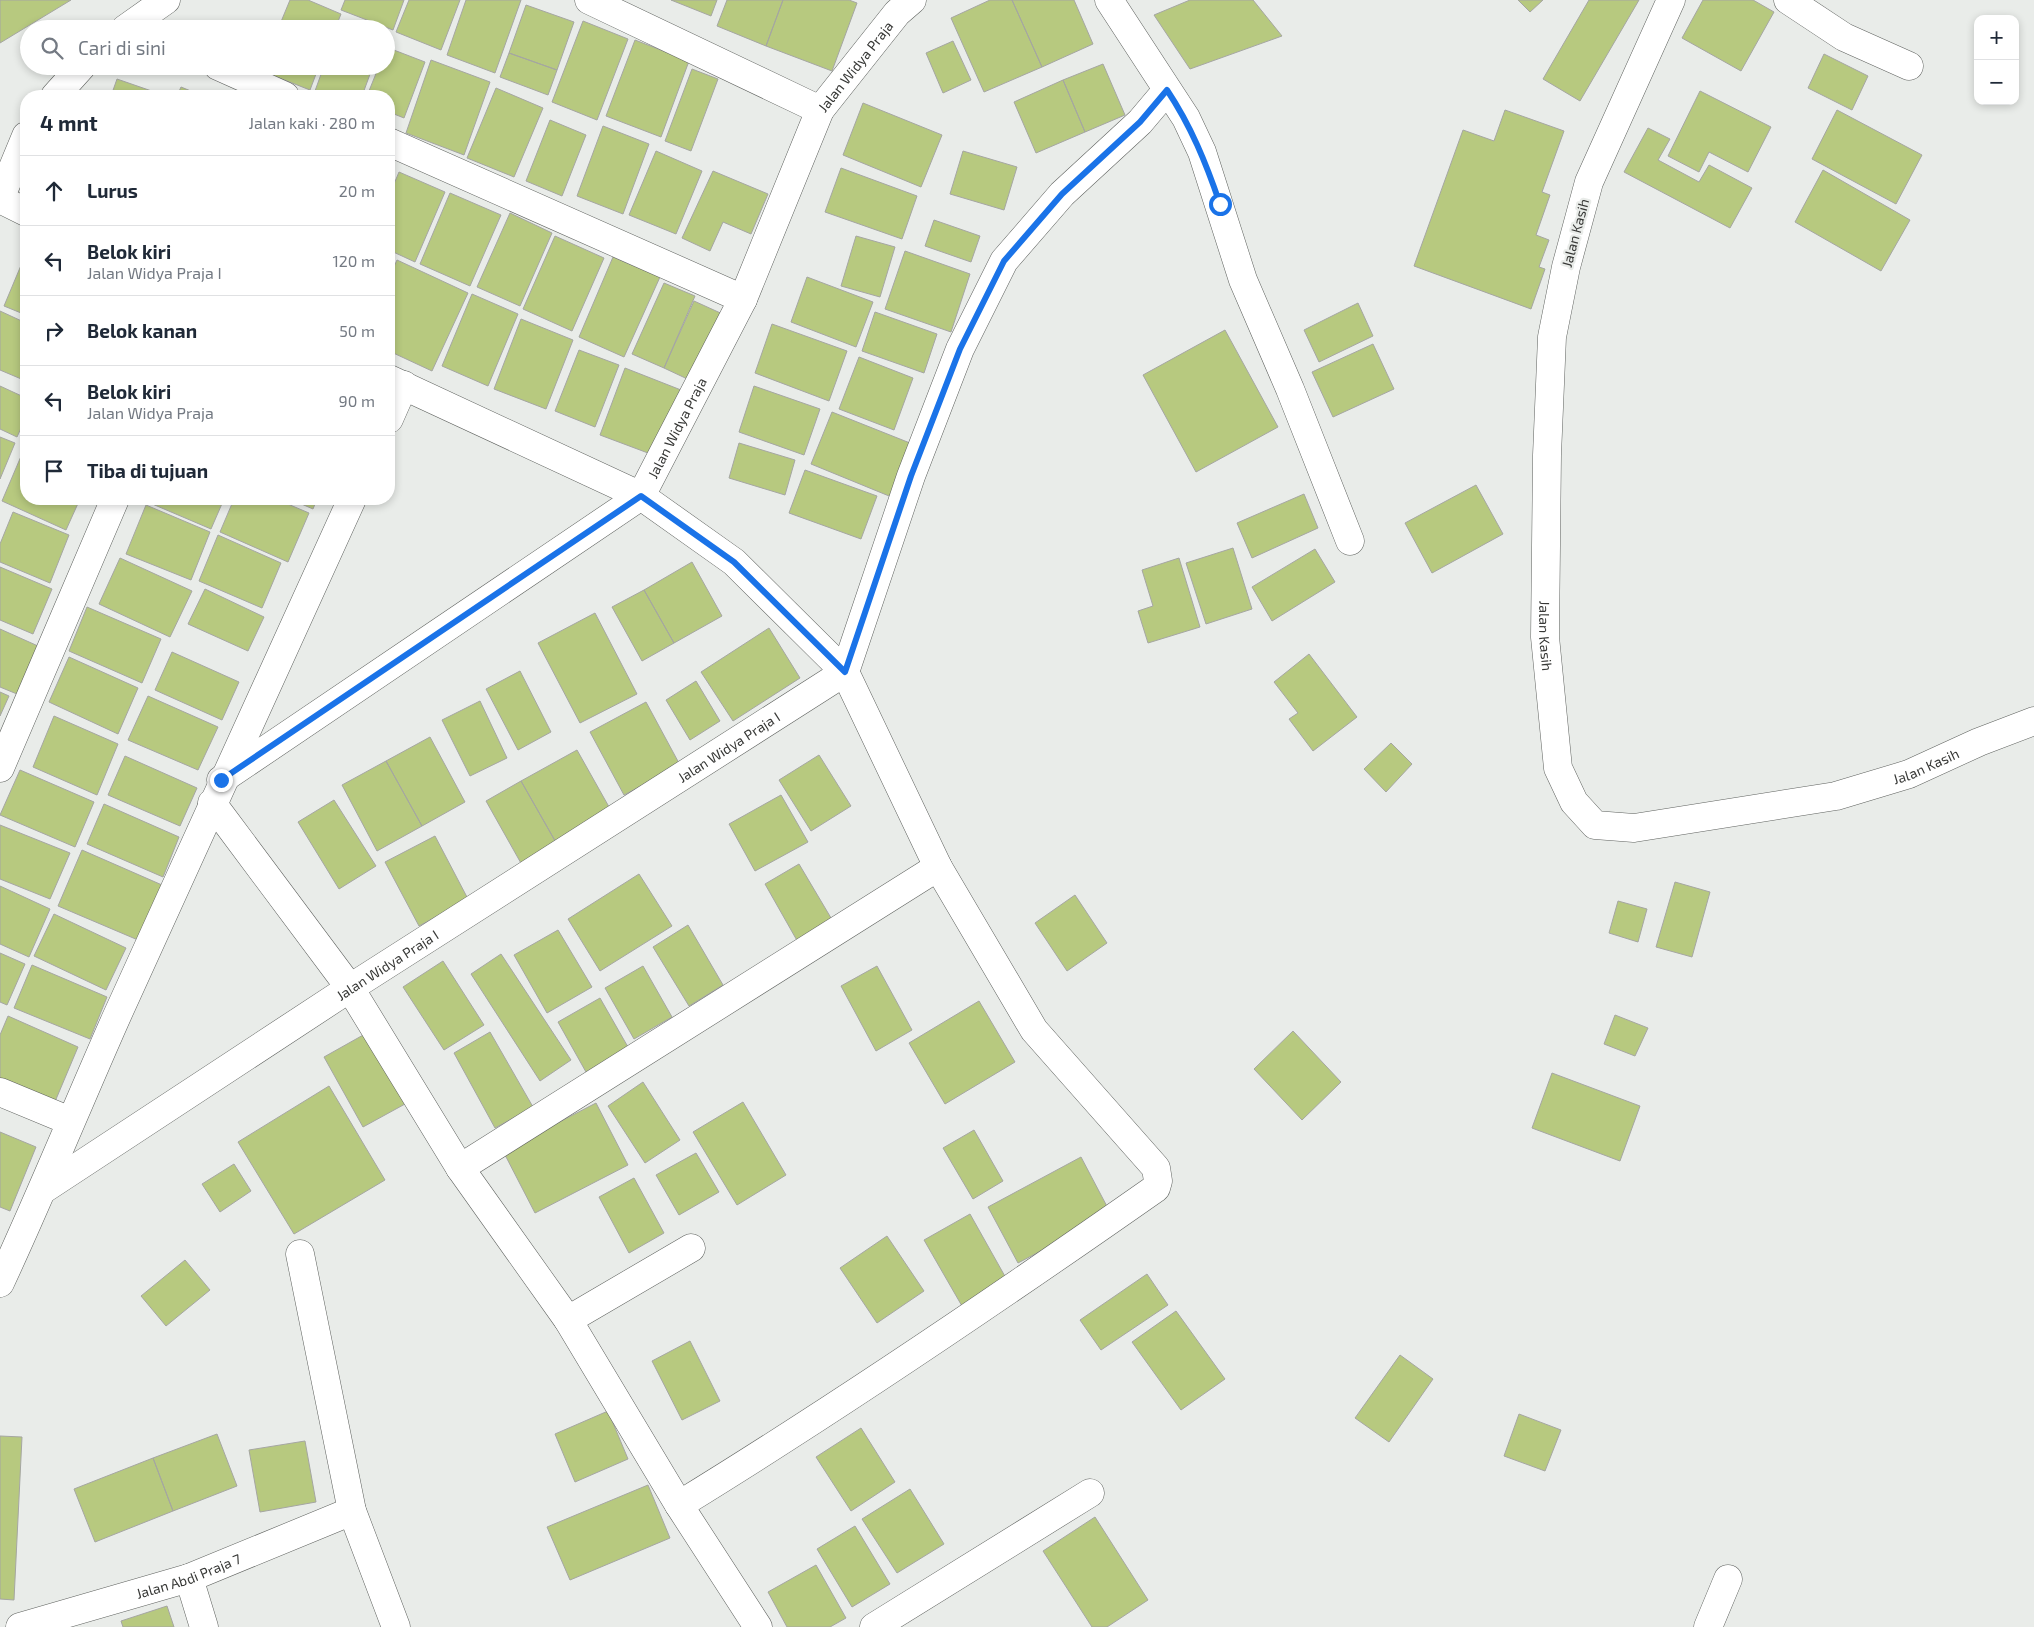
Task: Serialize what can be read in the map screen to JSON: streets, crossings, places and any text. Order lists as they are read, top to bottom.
{
  "streets": {
    "street": [
      "Jalan Widya Praja",
      "Jalan Kasih",
      "Jalan Widya Praja I",
      "Jalan Abdi Praja 7"
    ]
  },
  "page": {
    "map_buttons": ["+", "−"],
    "search": "Cari di sini",
    "heading": ["4 mnt", "Jalan kaki · 280 m"],
    "list": [
      ["Lurus", "20 m"],
      ["Belok kiri", "Jalan Widya Praja I", "120 m"],
      ["Belok kanan", "50 m"],
      ["Belok kiri", "Jalan Widya Praja", "90 m"],
      "Tiba di tujuan"
    ]
  }
}
